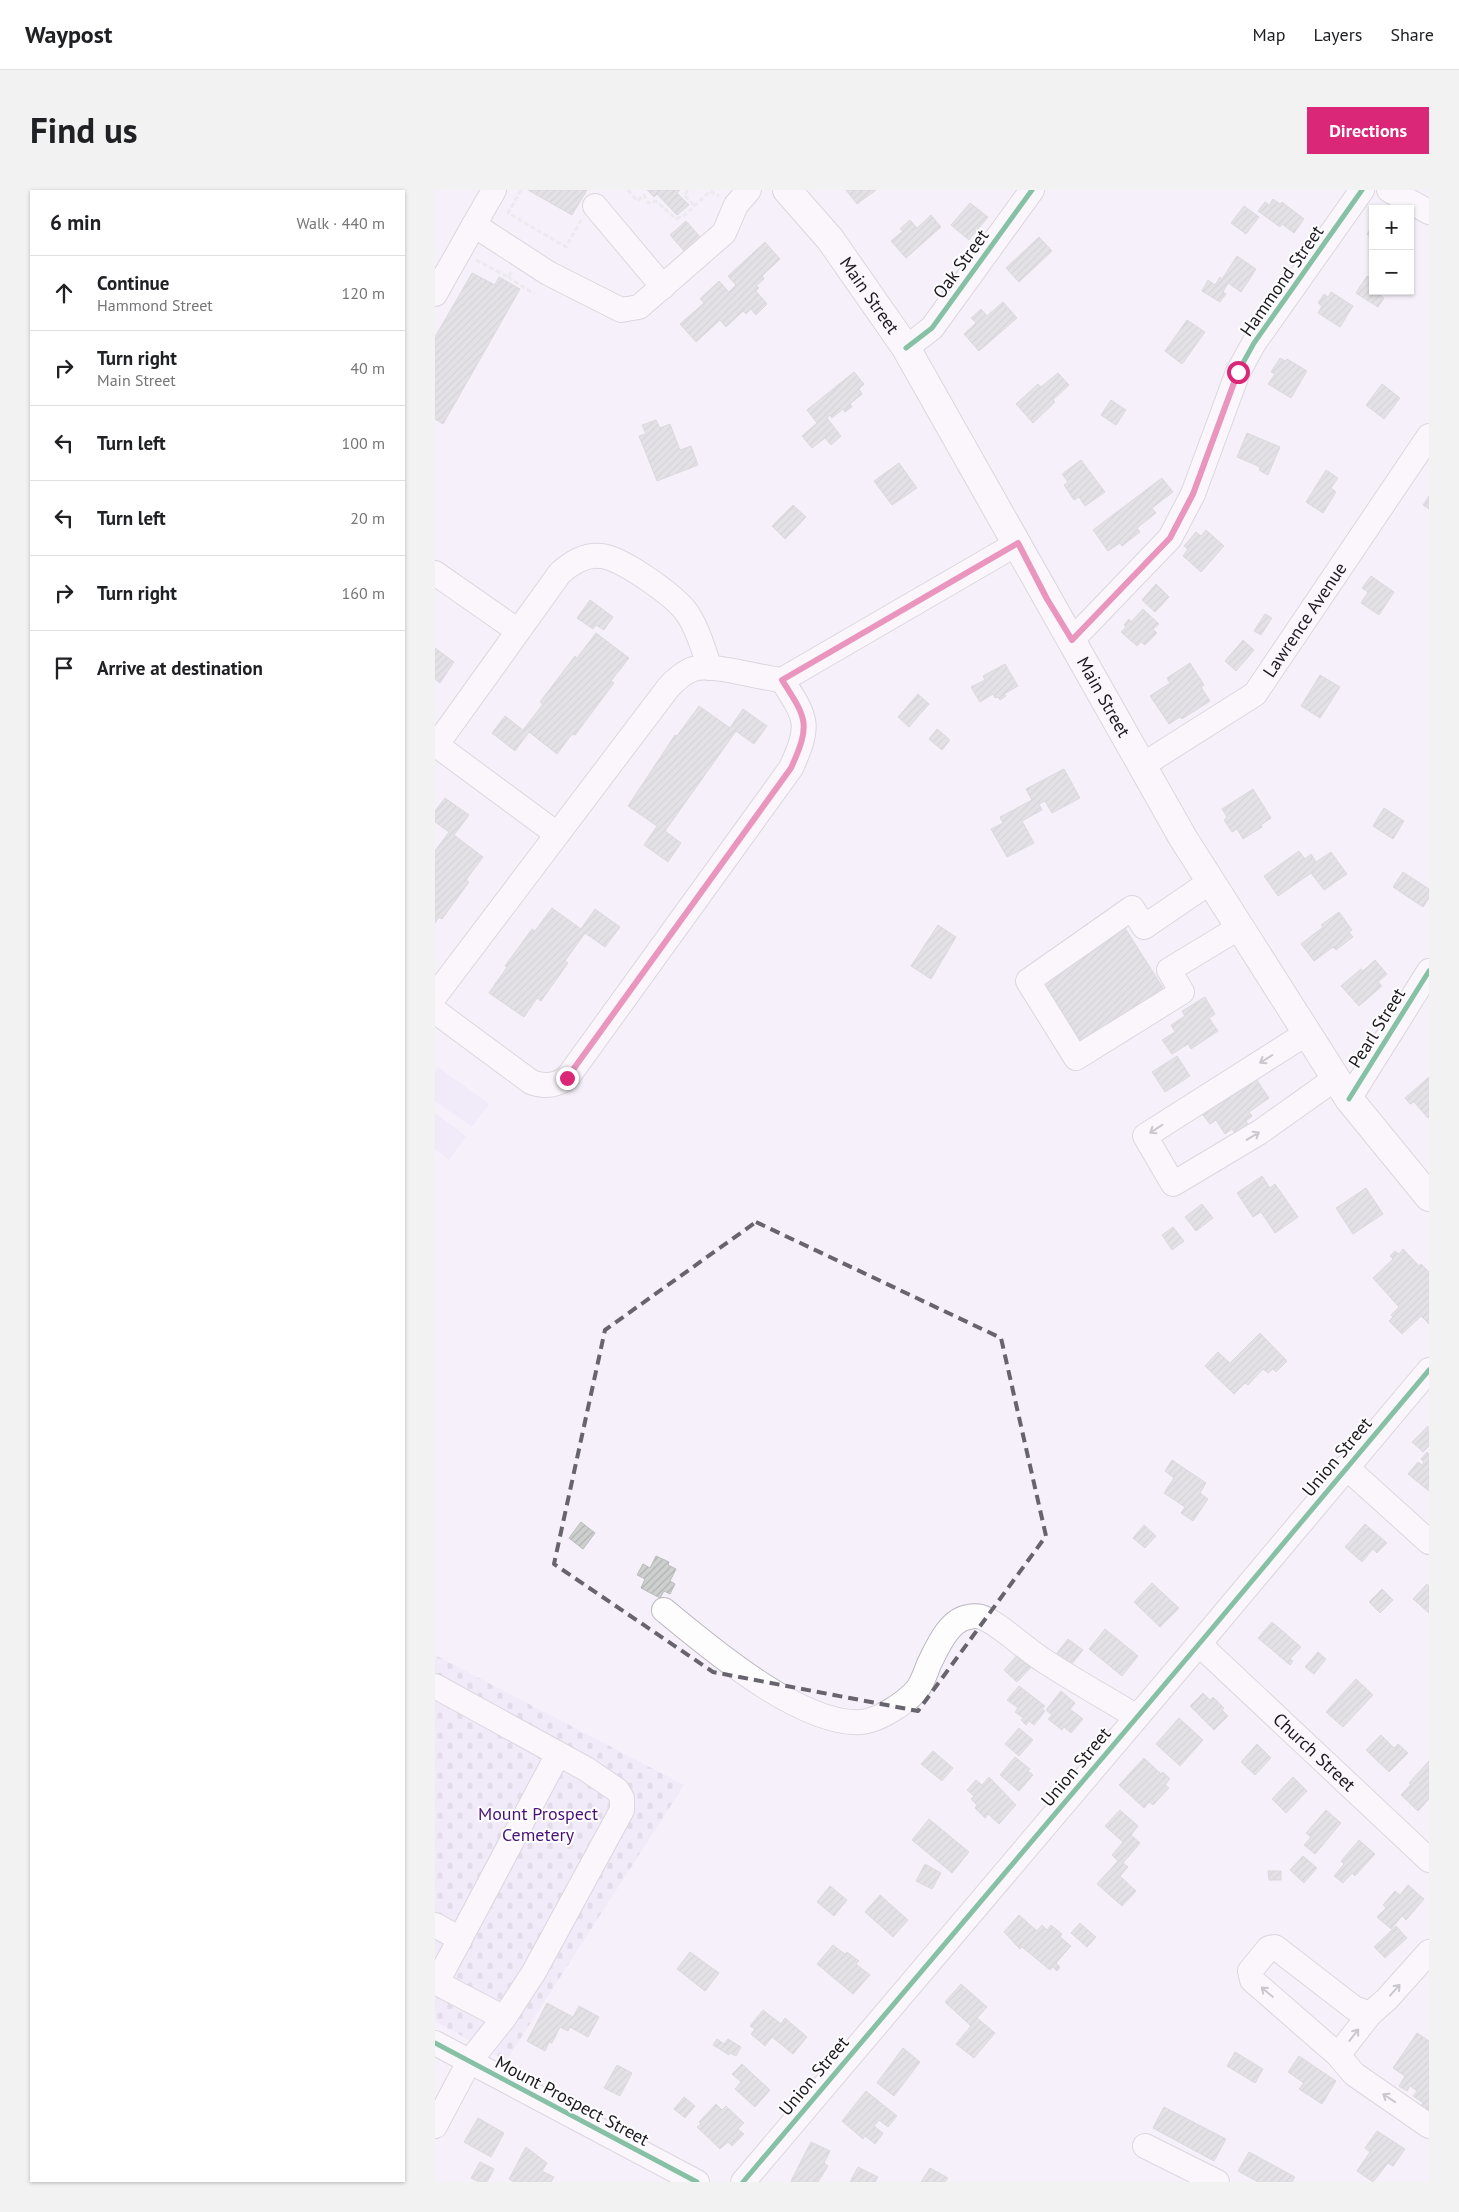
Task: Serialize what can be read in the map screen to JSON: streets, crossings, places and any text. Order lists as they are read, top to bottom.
{
  "streets": {
    "main road": ["Main Street"],
    "street": [
      "Oak Street",
      "Hammond Street",
      "Lawrence Avenue",
      "Pearl Street",
      "Union Street",
      "Church Street",
      "Mount Prospect Street"
    ]
  },
  "crossings": [
    ["Oak Street", "Main Street"],
    ["Hammond Street", "Main Street"],
    ["Main Street", "Lawrence Avenue"],
    ["Main Street", "Pearl Street"],
    ["Union Street", "Church Street"]
  ],
  "parks": ["Mount Prospect Cemetery"],
  "page": {
    "header": "Waypost",
    "nav": ["Map", "Layers", "Share"],
    "title": "Find us",
    "buttons": "Directions",
    "heading": ["6 min", "Walk · 440 m"],
    "map_buttons": ["+", "−"],
    "list": [
      ["Continue", "Hammond Street", "120 m"],
      ["Turn right", "Main Street", "40 m"],
      ["Turn left", "100 m"],
      ["Turn left", "20 m"],
      ["Turn right", "160 m"],
      "Arrive at destination"
    ]
  }
}
